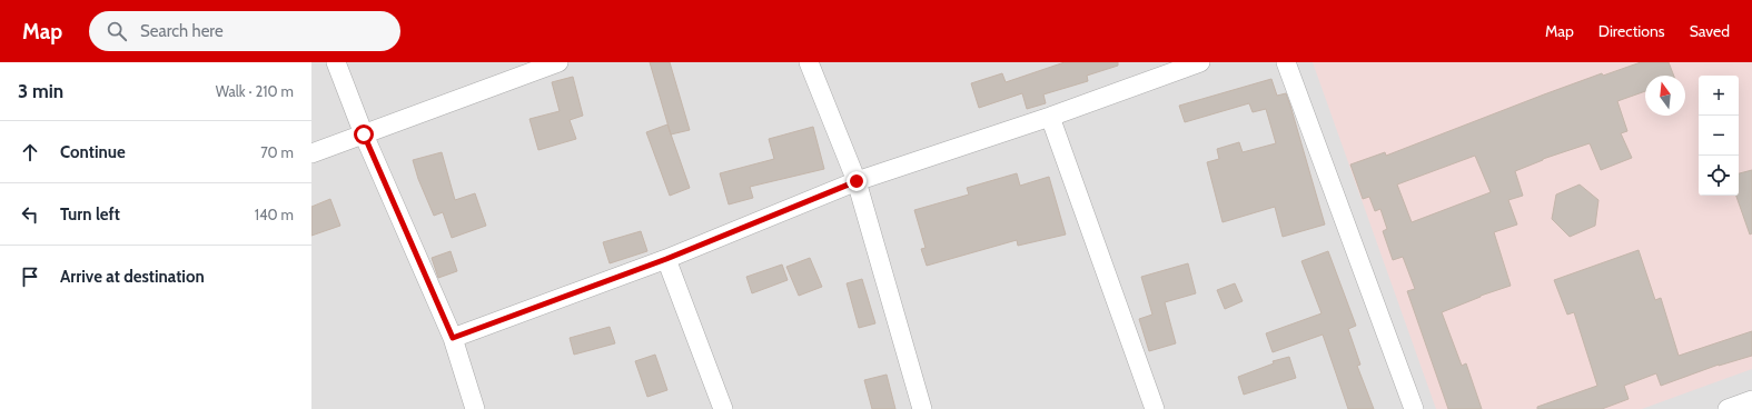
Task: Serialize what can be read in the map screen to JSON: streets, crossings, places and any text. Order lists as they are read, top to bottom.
{
  "north": "top",
  "page": {
    "header": "Map",
    "search": "Search here",
    "nav": ["Map", "Directions", "Saved"],
    "heading": ["3 min", "Walk · 210 m"],
    "map_buttons": ["+", "−"],
    "list": [
      ["Continue", "70 m"],
      ["Turn left", "140 m"],
      "Arrive at destination"
    ]
  }
}
